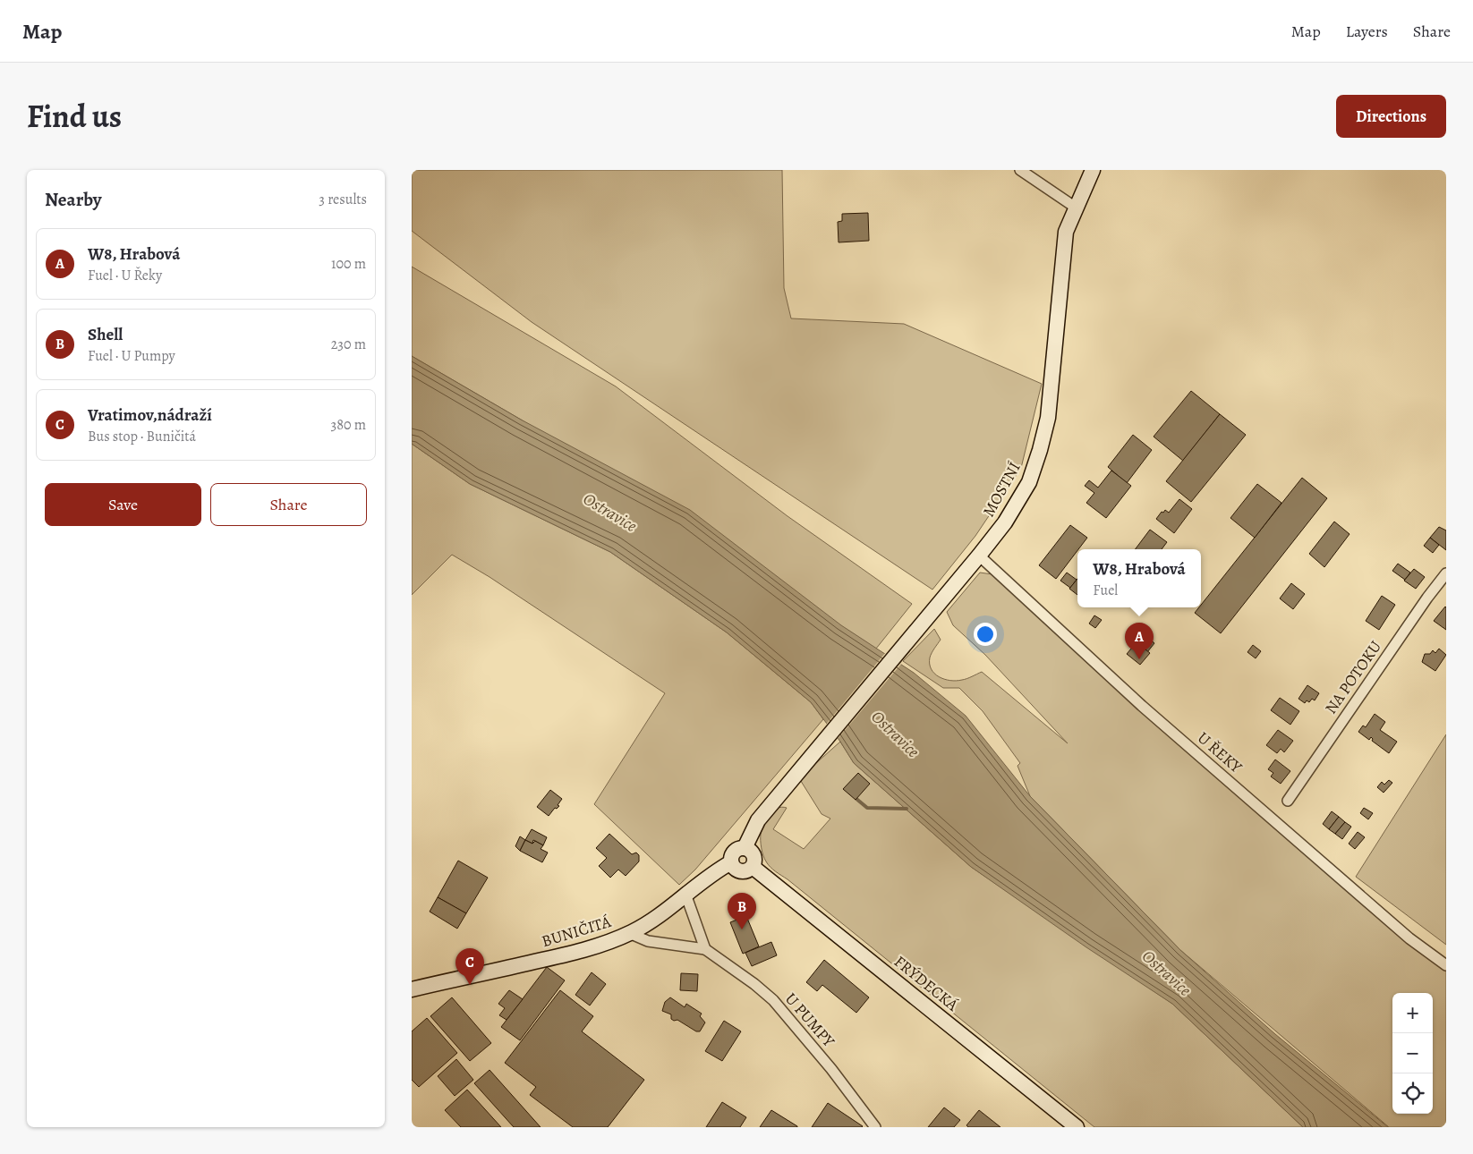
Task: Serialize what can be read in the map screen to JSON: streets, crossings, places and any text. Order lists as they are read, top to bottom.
{
  "streets": {
    "main road": ["MOSTNÍ", "BUNIČITÁ", "FRÝDECKÁ"],
    "street": ["NA POTOKU", "U ŘEKY", "U PUMPY"]
  },
  "crossings": [
    ["MOSTNÍ", "U ŘEKY"],
    ["MOSTNÍ", "BUNIČITÁ"],
    ["MOSTNÍ", "FRÝDECKÁ"],
    ["BUNIČITÁ", "FRÝDECKÁ"],
    ["BUNIČITÁ", "U PUMPY"]
  ],
  "water": ["Ostravice"],
  "page": {
    "header": "Map",
    "nav": ["Map", "Layers", "Share"],
    "title": "Find us",
    "buttons": [
      "Directions",
      ["Save", "Share"]
    ],
    "heading": ["Nearby", "3 results"],
    "list": [
      {
        "mark": "A",
        "name": "W8, Hrabová",
        "note": "Fuel · U Řeky",
        "value": "100 m"
      },
      {
        "mark": "B",
        "name": "Shell",
        "note": "Fuel · U Pumpy",
        "value": "230 m"
      },
      {
        "mark": "C",
        "name": "Vratimov,nádraží",
        "note": "Bus stop · Buničitá",
        "value": "380 m"
      }
    ],
    "popup": ["W8, Hrabová", "Fuel"],
    "pins": ["A", "B", "C"],
    "map_buttons": ["+", "−"]
  }
}
